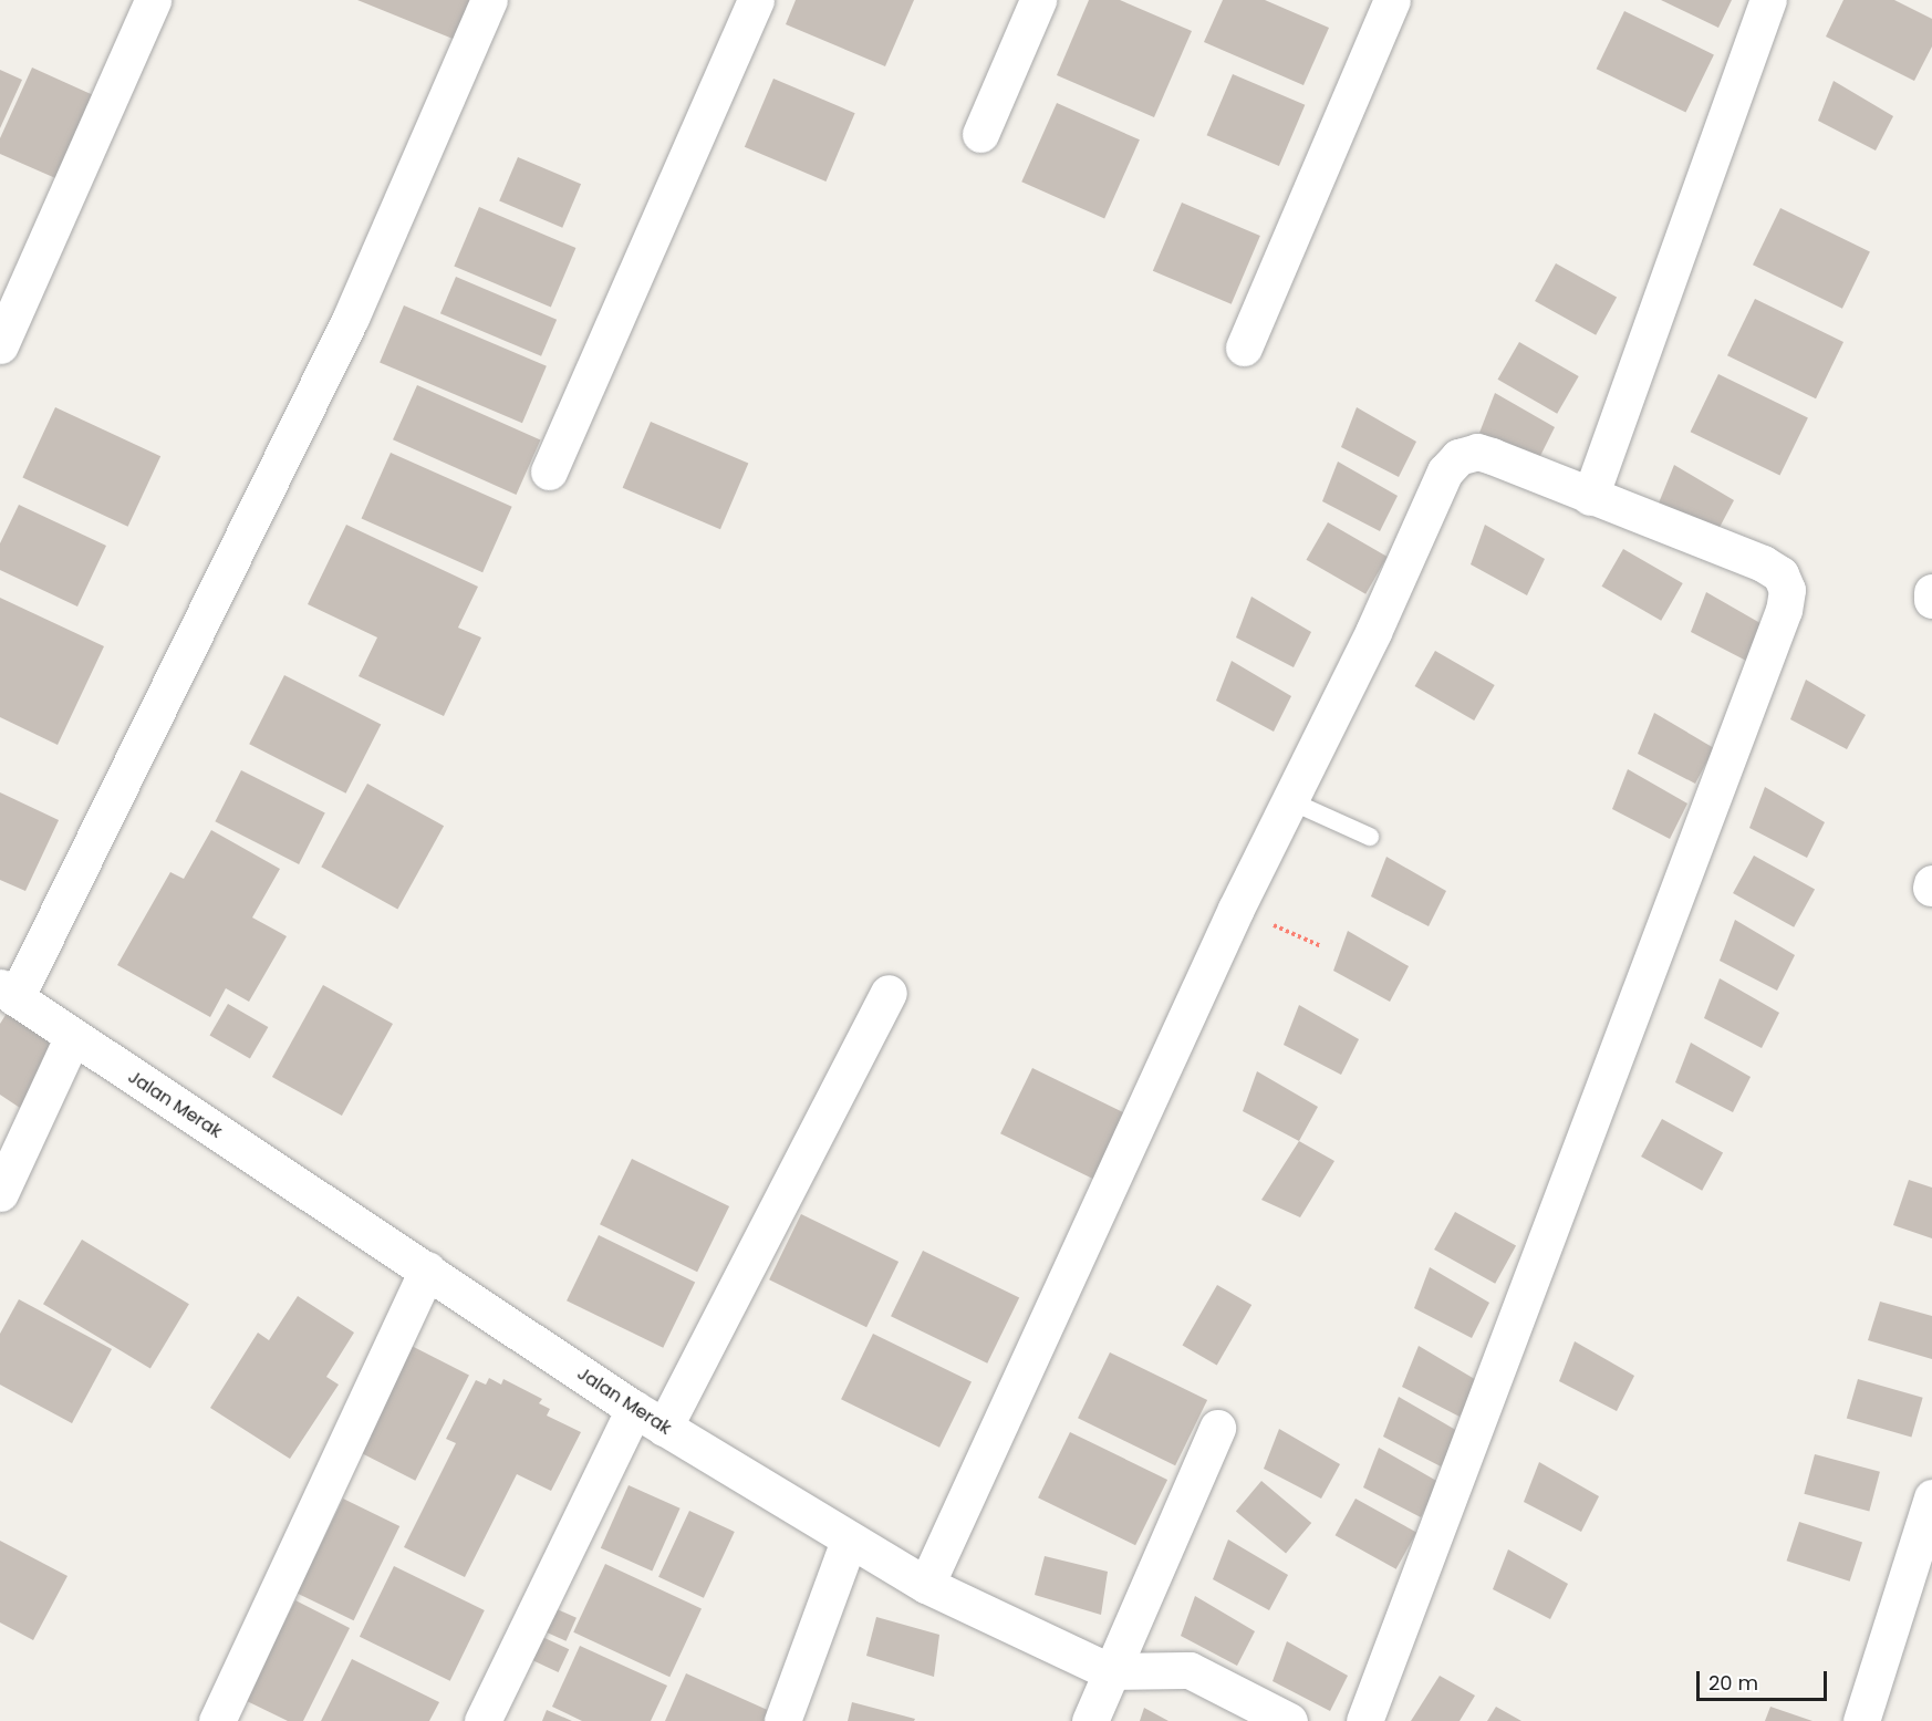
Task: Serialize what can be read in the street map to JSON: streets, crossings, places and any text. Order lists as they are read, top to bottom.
{
  "streets": {
    "street": ["Jalan Merak"]
  },
  "scale_bar": "20 m"
}
